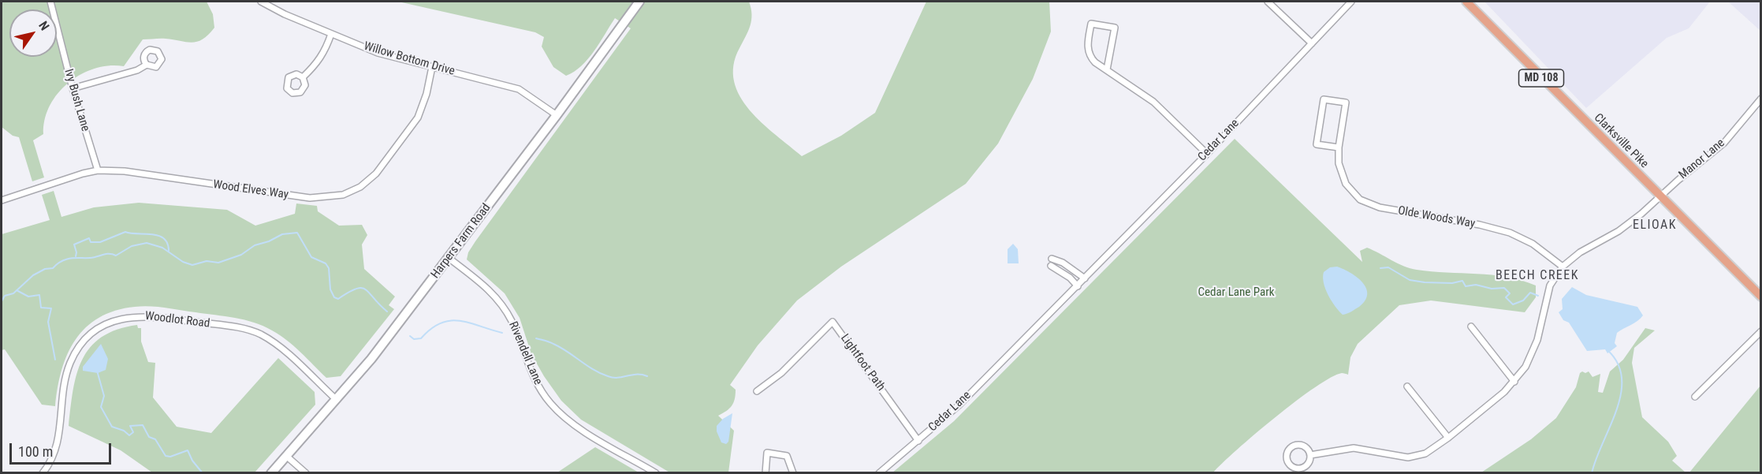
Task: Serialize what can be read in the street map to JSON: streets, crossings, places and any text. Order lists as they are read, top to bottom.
{
  "streets": {
    "main road": ["MD 108", "Clarksville Pike", "Harpers Farm Road"],
    "street": [
      "Willow Bottom Drive",
      "Ivy Bush Lane",
      "Cedar Lane",
      "Manor Lane",
      "Wood Elves Way",
      "Olde Woods Way",
      "Woodlot Road",
      "Rivendell Lane",
      "Lightfoot Path"
    ]
  },
  "crossings": [
    ["Willow Bottom Drive", "Wood Elves Way"],
    ["Willow Bottom Drive", "Harpers Farm Road"],
    ["Ivy Bush Lane", "Wood Elves Way"],
    ["Cedar Lane", "Lightfoot Path"],
    ["Clarksville Pike", "Manor Lane"],
    ["Manor Lane", "Olde Woods Way"],
    ["Harpers Farm Road", "Woodlot Road"],
    ["Harpers Farm Road", "Rivendell Lane"]
  ],
  "districts": ["ELIOAK", "BEECH CREEK"],
  "parks": ["Cedar Lane Park"],
  "scale_bar": "100 m",
  "north": "top right"
}
